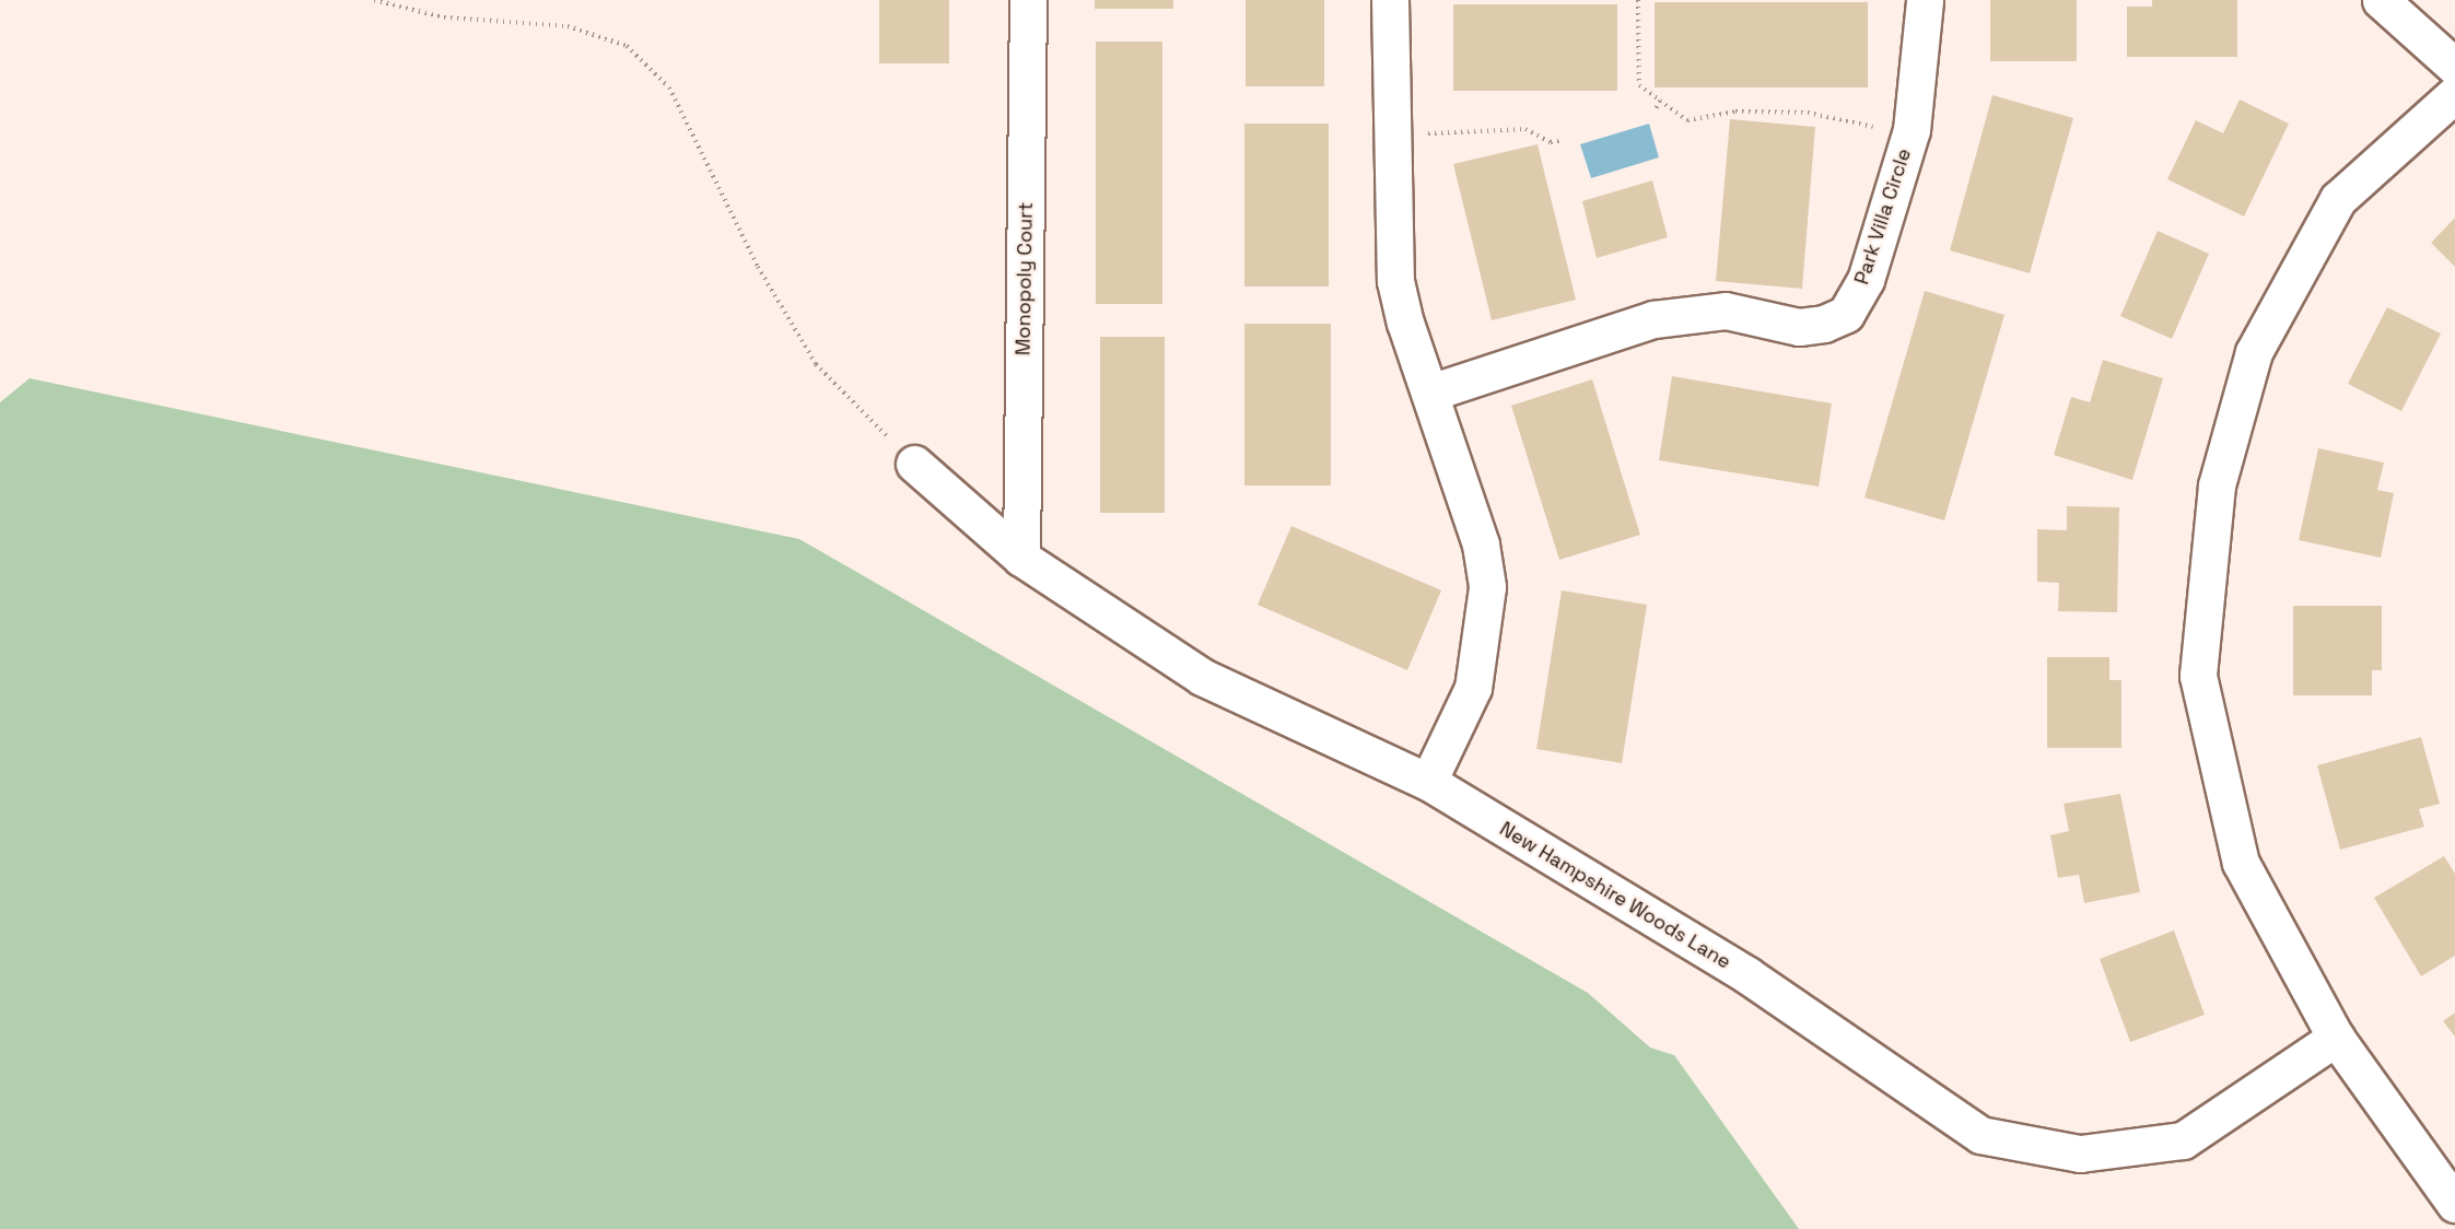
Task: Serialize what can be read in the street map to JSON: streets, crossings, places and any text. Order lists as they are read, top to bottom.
{
  "streets": {
    "street": ["Park Villa Circle", "Monopoly Court", "New Hampshire Woods Lane"]
  },
  "crossings": [
    ["Monopoly Court", "New Hampshire Woods Lane"]
  ]
}
